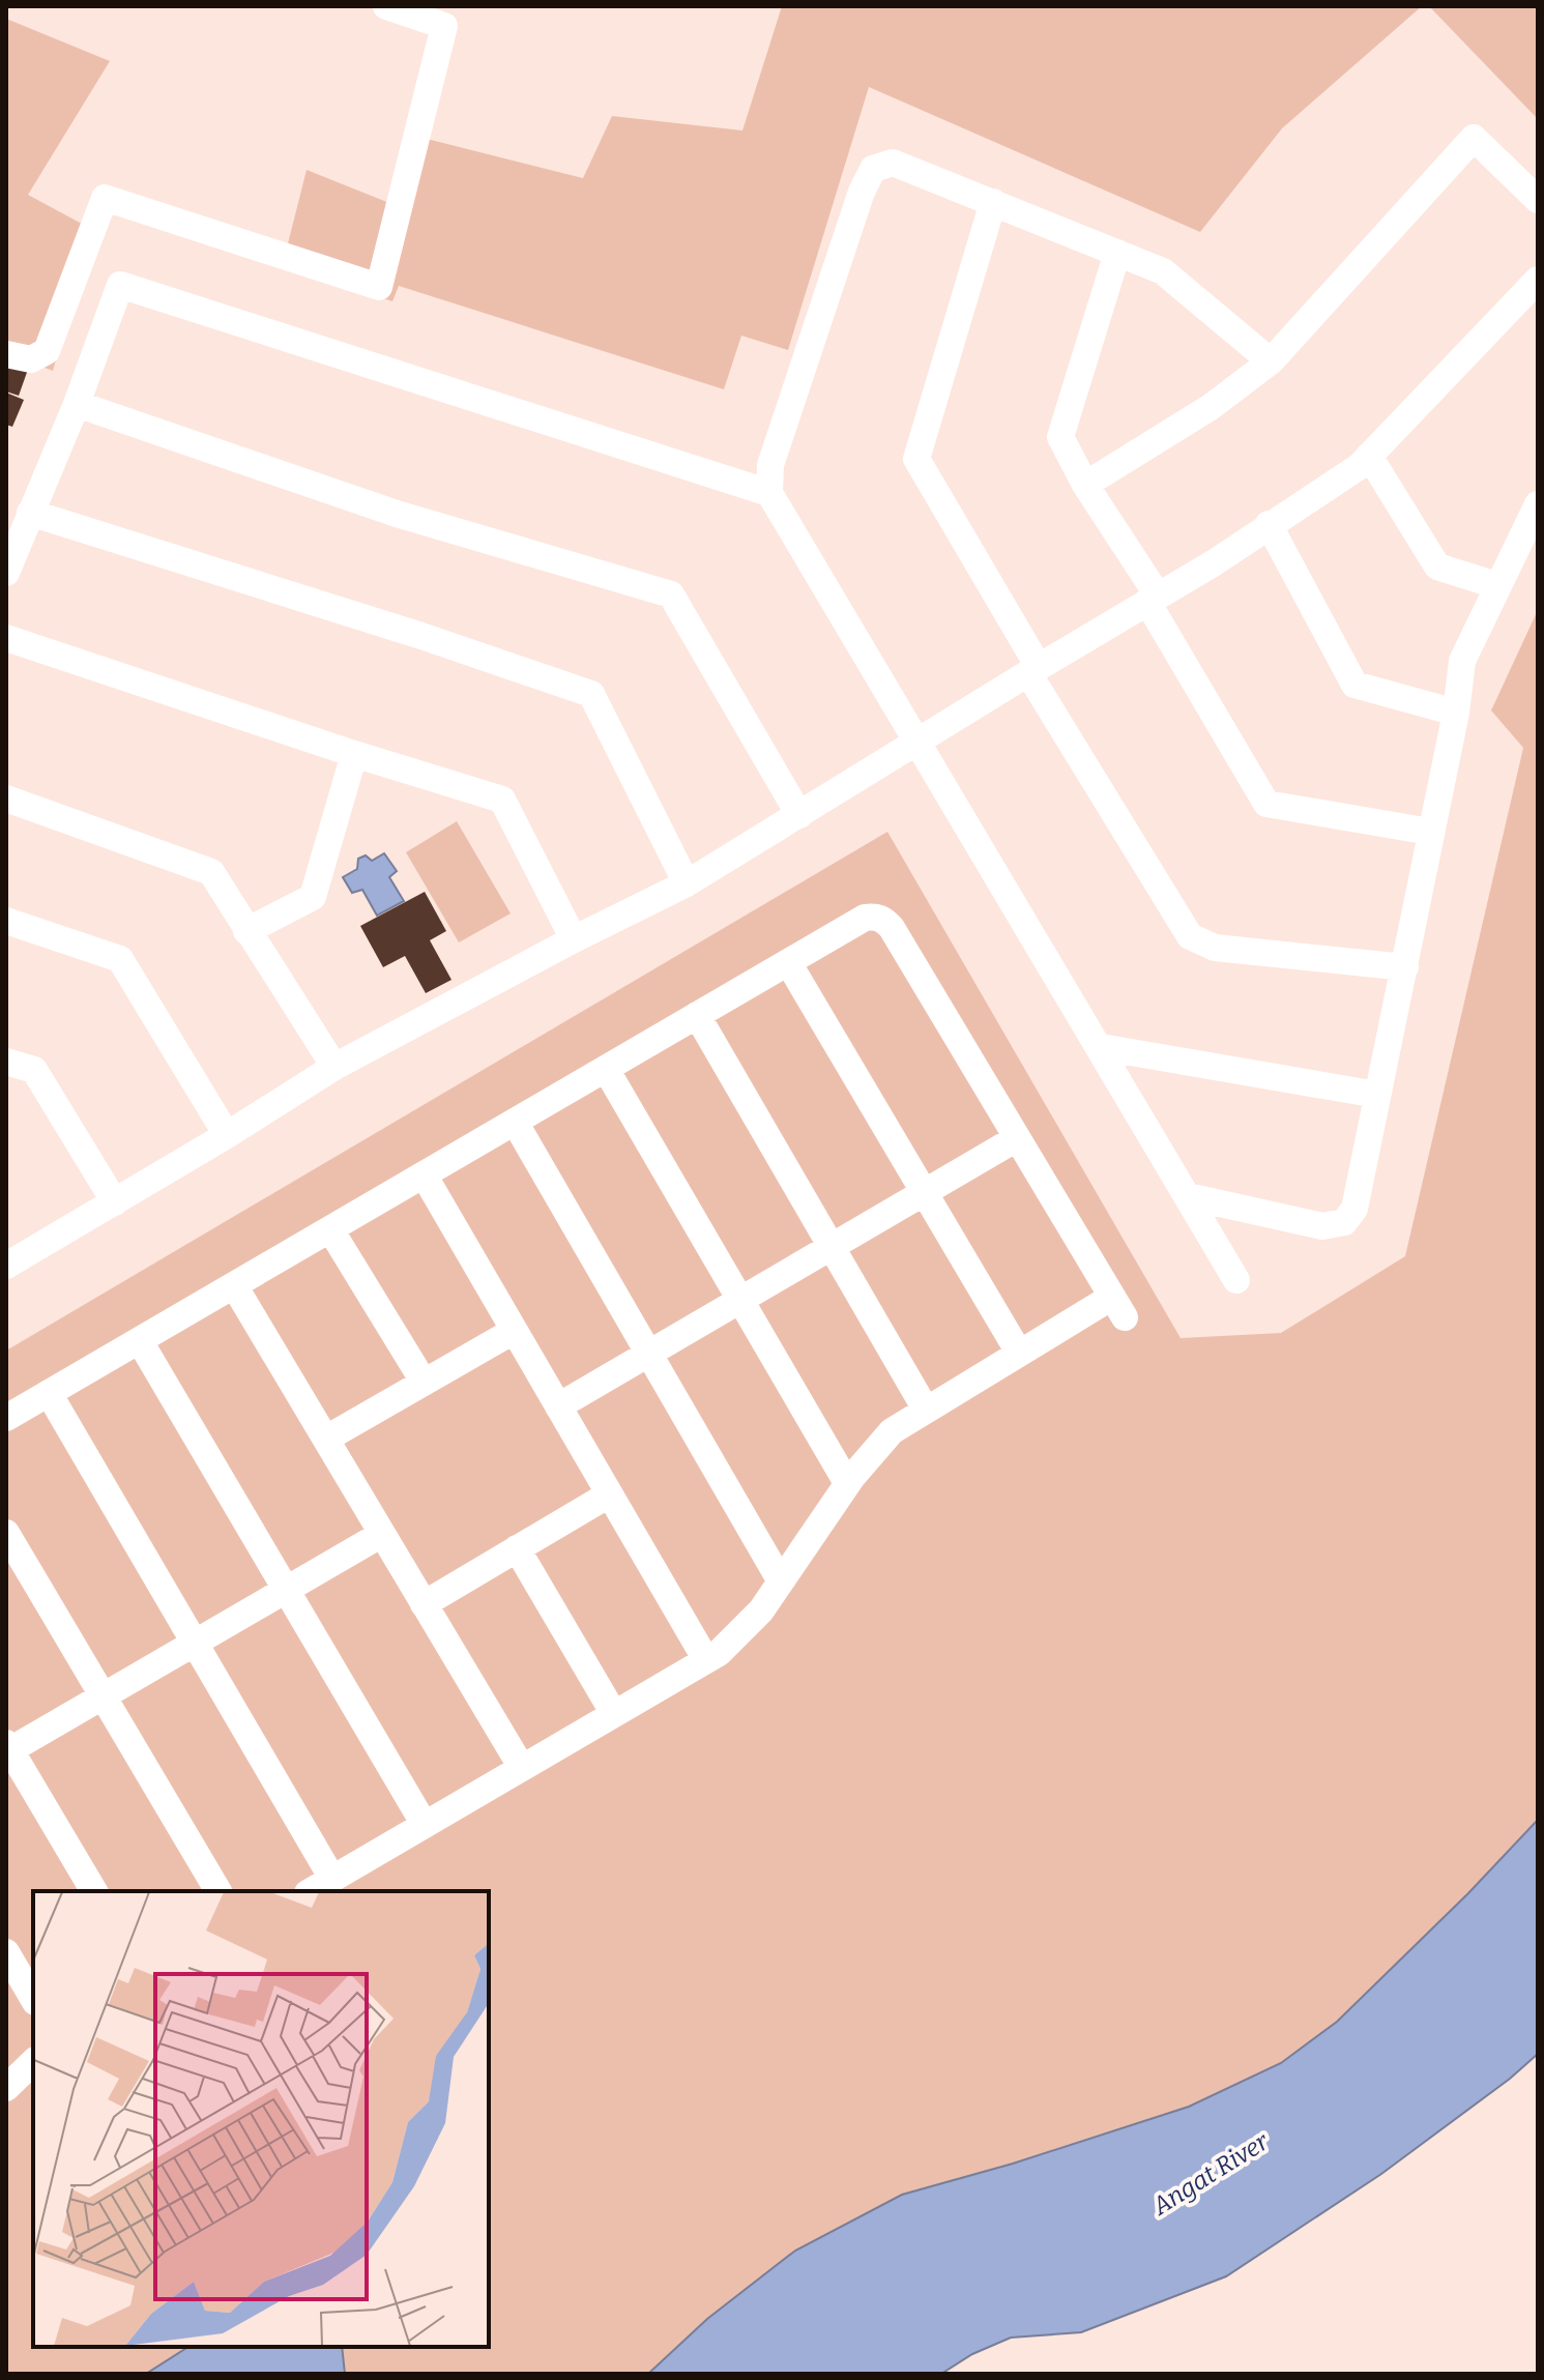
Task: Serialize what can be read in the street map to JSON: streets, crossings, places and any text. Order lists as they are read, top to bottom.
{
  "water": ["Angat River"]
}
